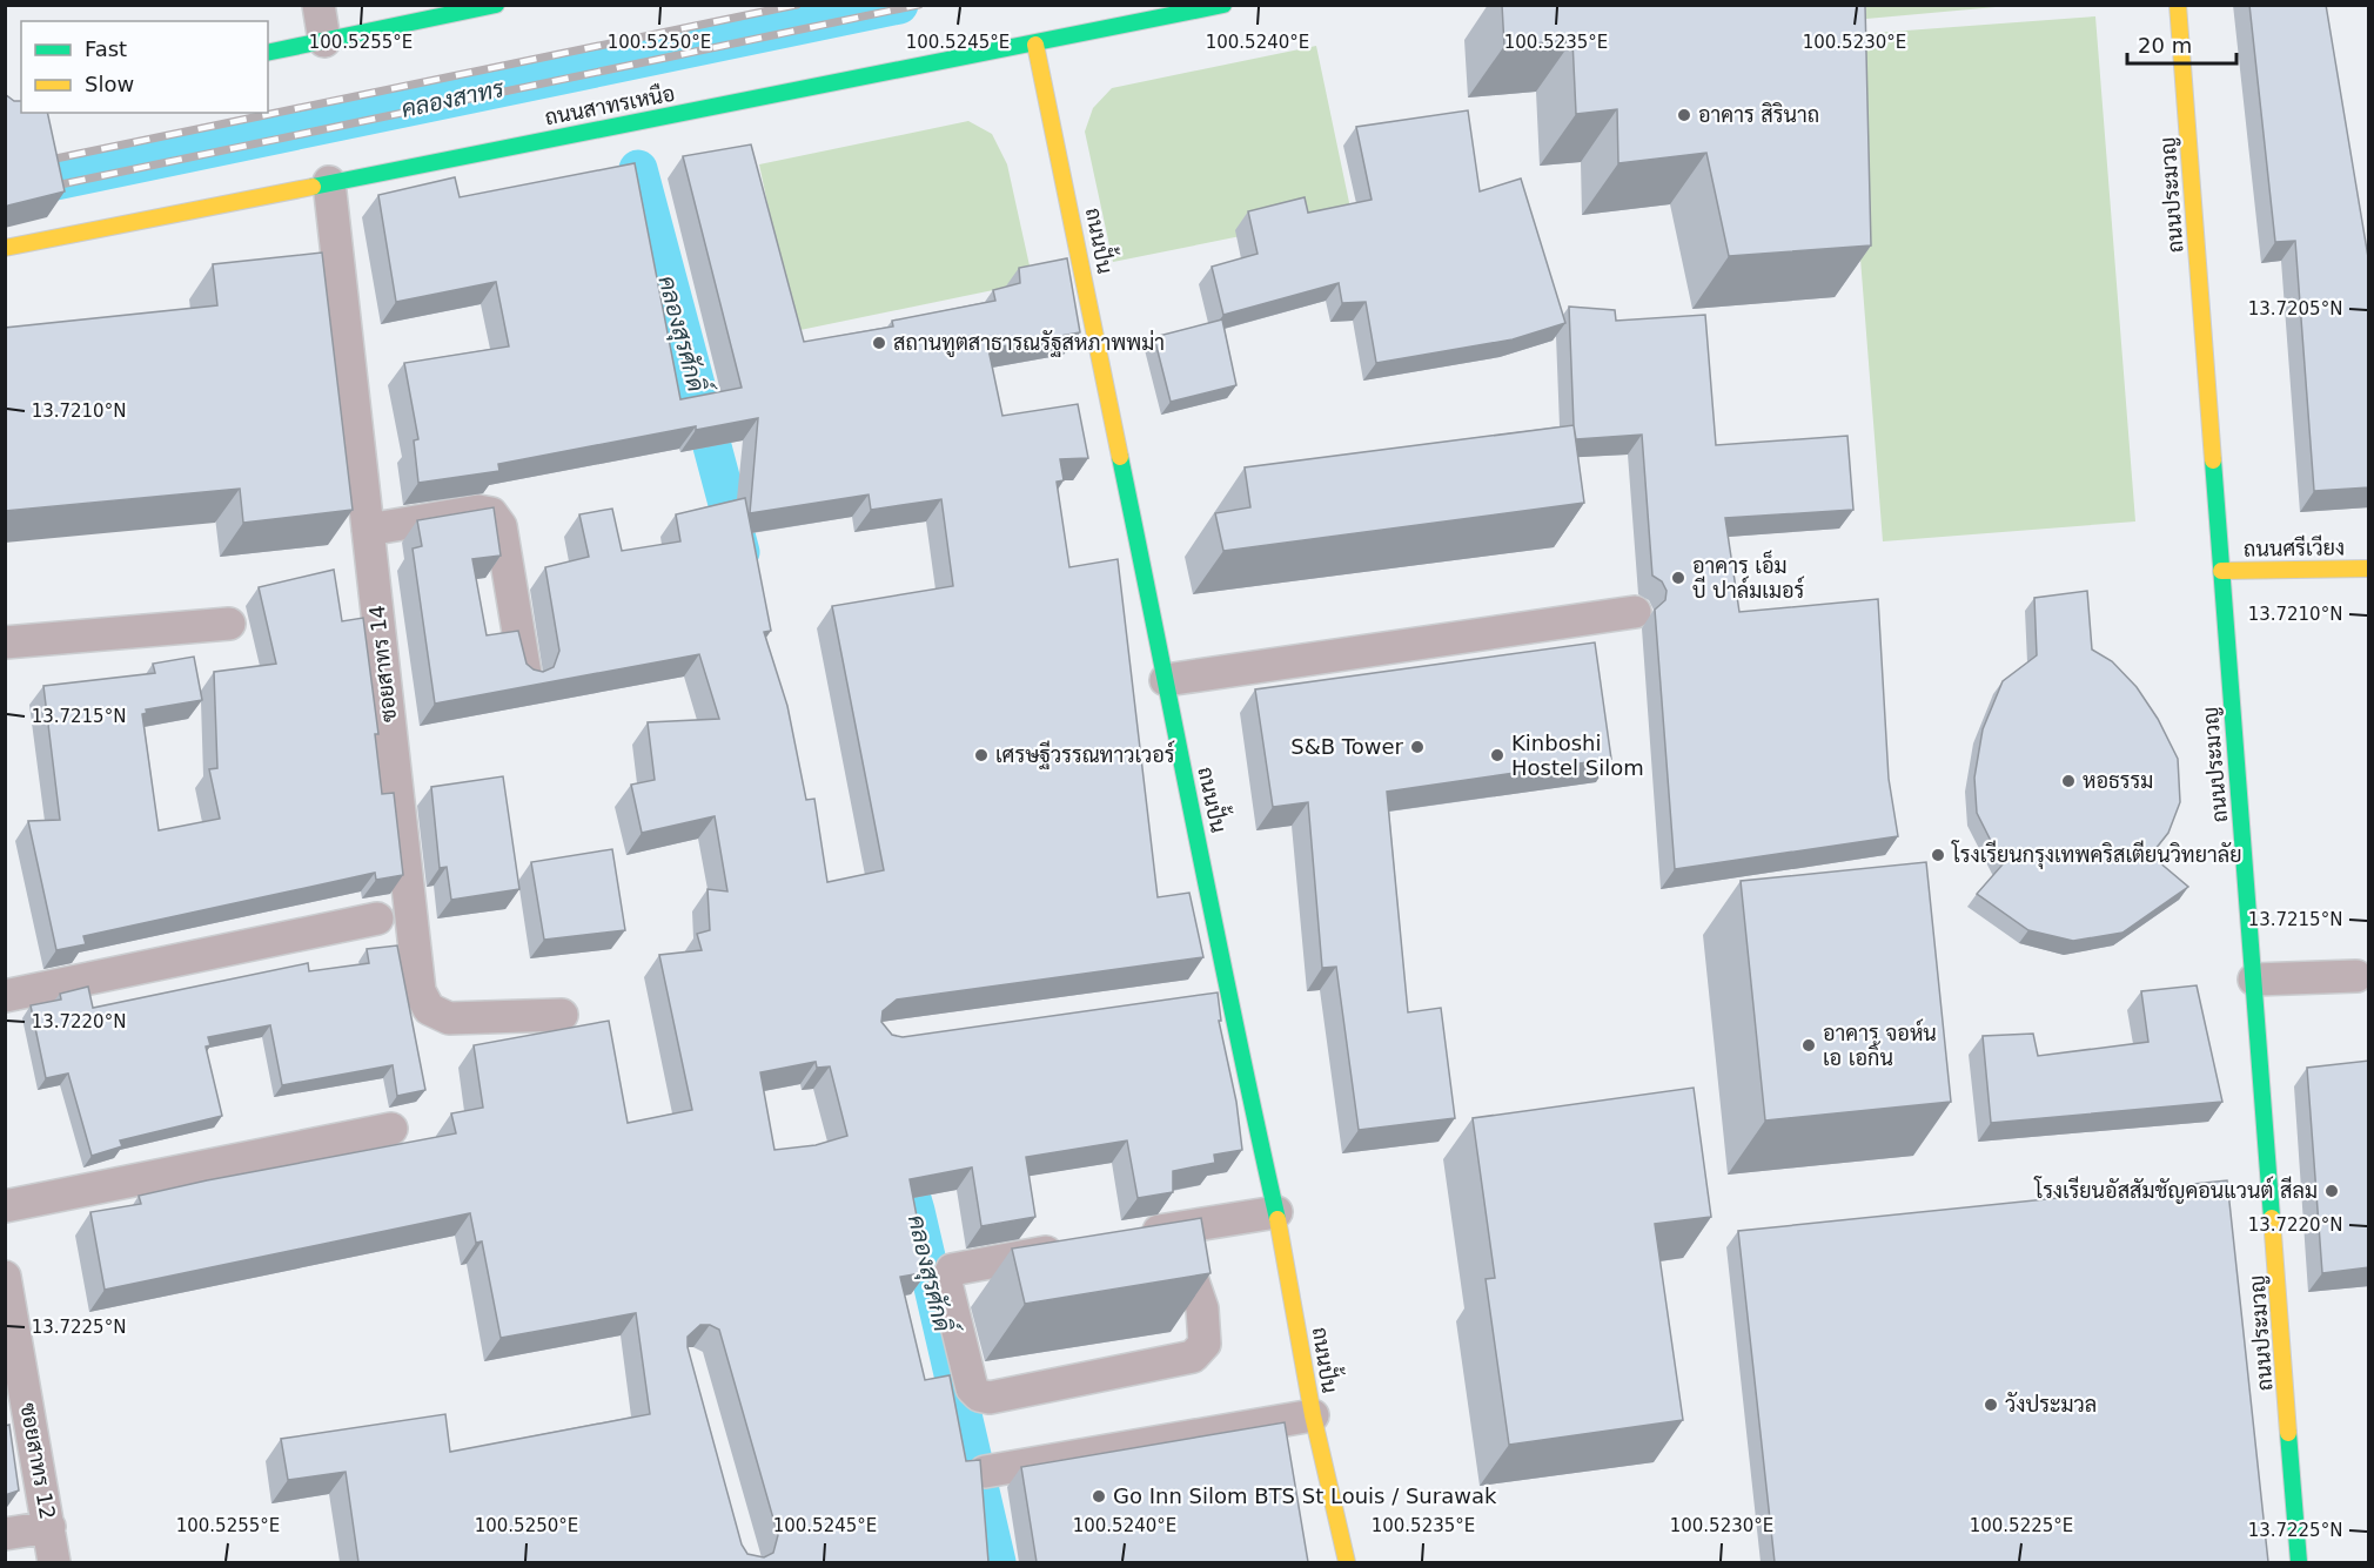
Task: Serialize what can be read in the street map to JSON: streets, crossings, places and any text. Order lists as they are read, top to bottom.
{
  "streets": {
    "street": [
      "ถนนสาทรเหนือ",
      "ถนนประมวญ",
      "ถนนปั้น",
      "ถนนศรีเวียง",
      "ซอยสาทร 14",
      "ซอยสาทร 12"
    ]
  },
  "crossings": [
    ["ถนนสาทรเหนือ", "ถนนปั้น"],
    ["ถนนสาทรเหนือ", "ซอยสาทร 14"],
    ["ถนนประมวญ", "ถนนศรีเวียง"]
  ],
  "water": ["คลองสาทร", "คลองสุรศักดิ์"],
  "places": [
    "อาคาร สิรินาถ",
    "สถานทูตสาธารณรัฐสหภาพพม่า",
    "อาคาร เอ็ม บี ปาล์มเมอร์",
    "S&B Tower",
    "เศรษฐีวรรณทาวเวอร์",
    "Kinboshi Hostel Silom",
    "หอธรรม",
    "โรงเรียนกรุงเทพคริสเตียนวิทยาลัย",
    "อาคาร จอห์น เอ เอกิ้น",
    "โรงเรียนอัสสัมชัญคอนแวนต์ สีลม",
    "วังประมวล",
    "Go Inn Silom BTS St Louis / Surawak"
  ],
  "legend": ["Fast", "Slow"],
  "scale_bar": "20 m",
  "coordinates": [
    "100.5255°E",
    "100.5250°E",
    "100.5245°E",
    "100.5240°E",
    "100.5235°E",
    "100.5230°E",
    "13.7205°N",
    "13.7210°N",
    "13.7215°N",
    "13.7220°N",
    "13.7225°N",
    "100.5225°E"
  ]
}
